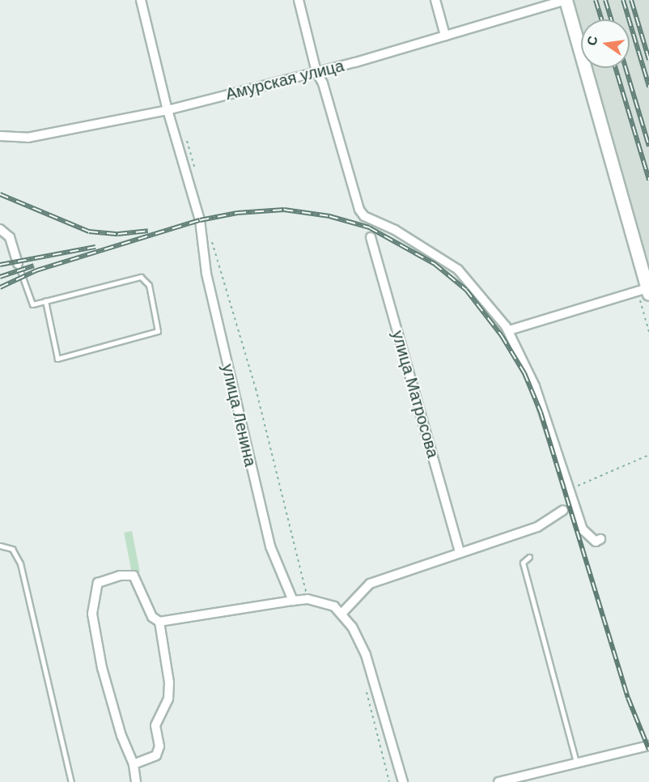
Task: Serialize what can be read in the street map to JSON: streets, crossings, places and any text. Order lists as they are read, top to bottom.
{
  "streets": {
    "street": ["Амурская улица", "улица Матросова", "улица Ленина"]
  },
  "crossings": [
    ["Амурская улица", "улица Ленина"]
  ],
  "north": "left"
}
